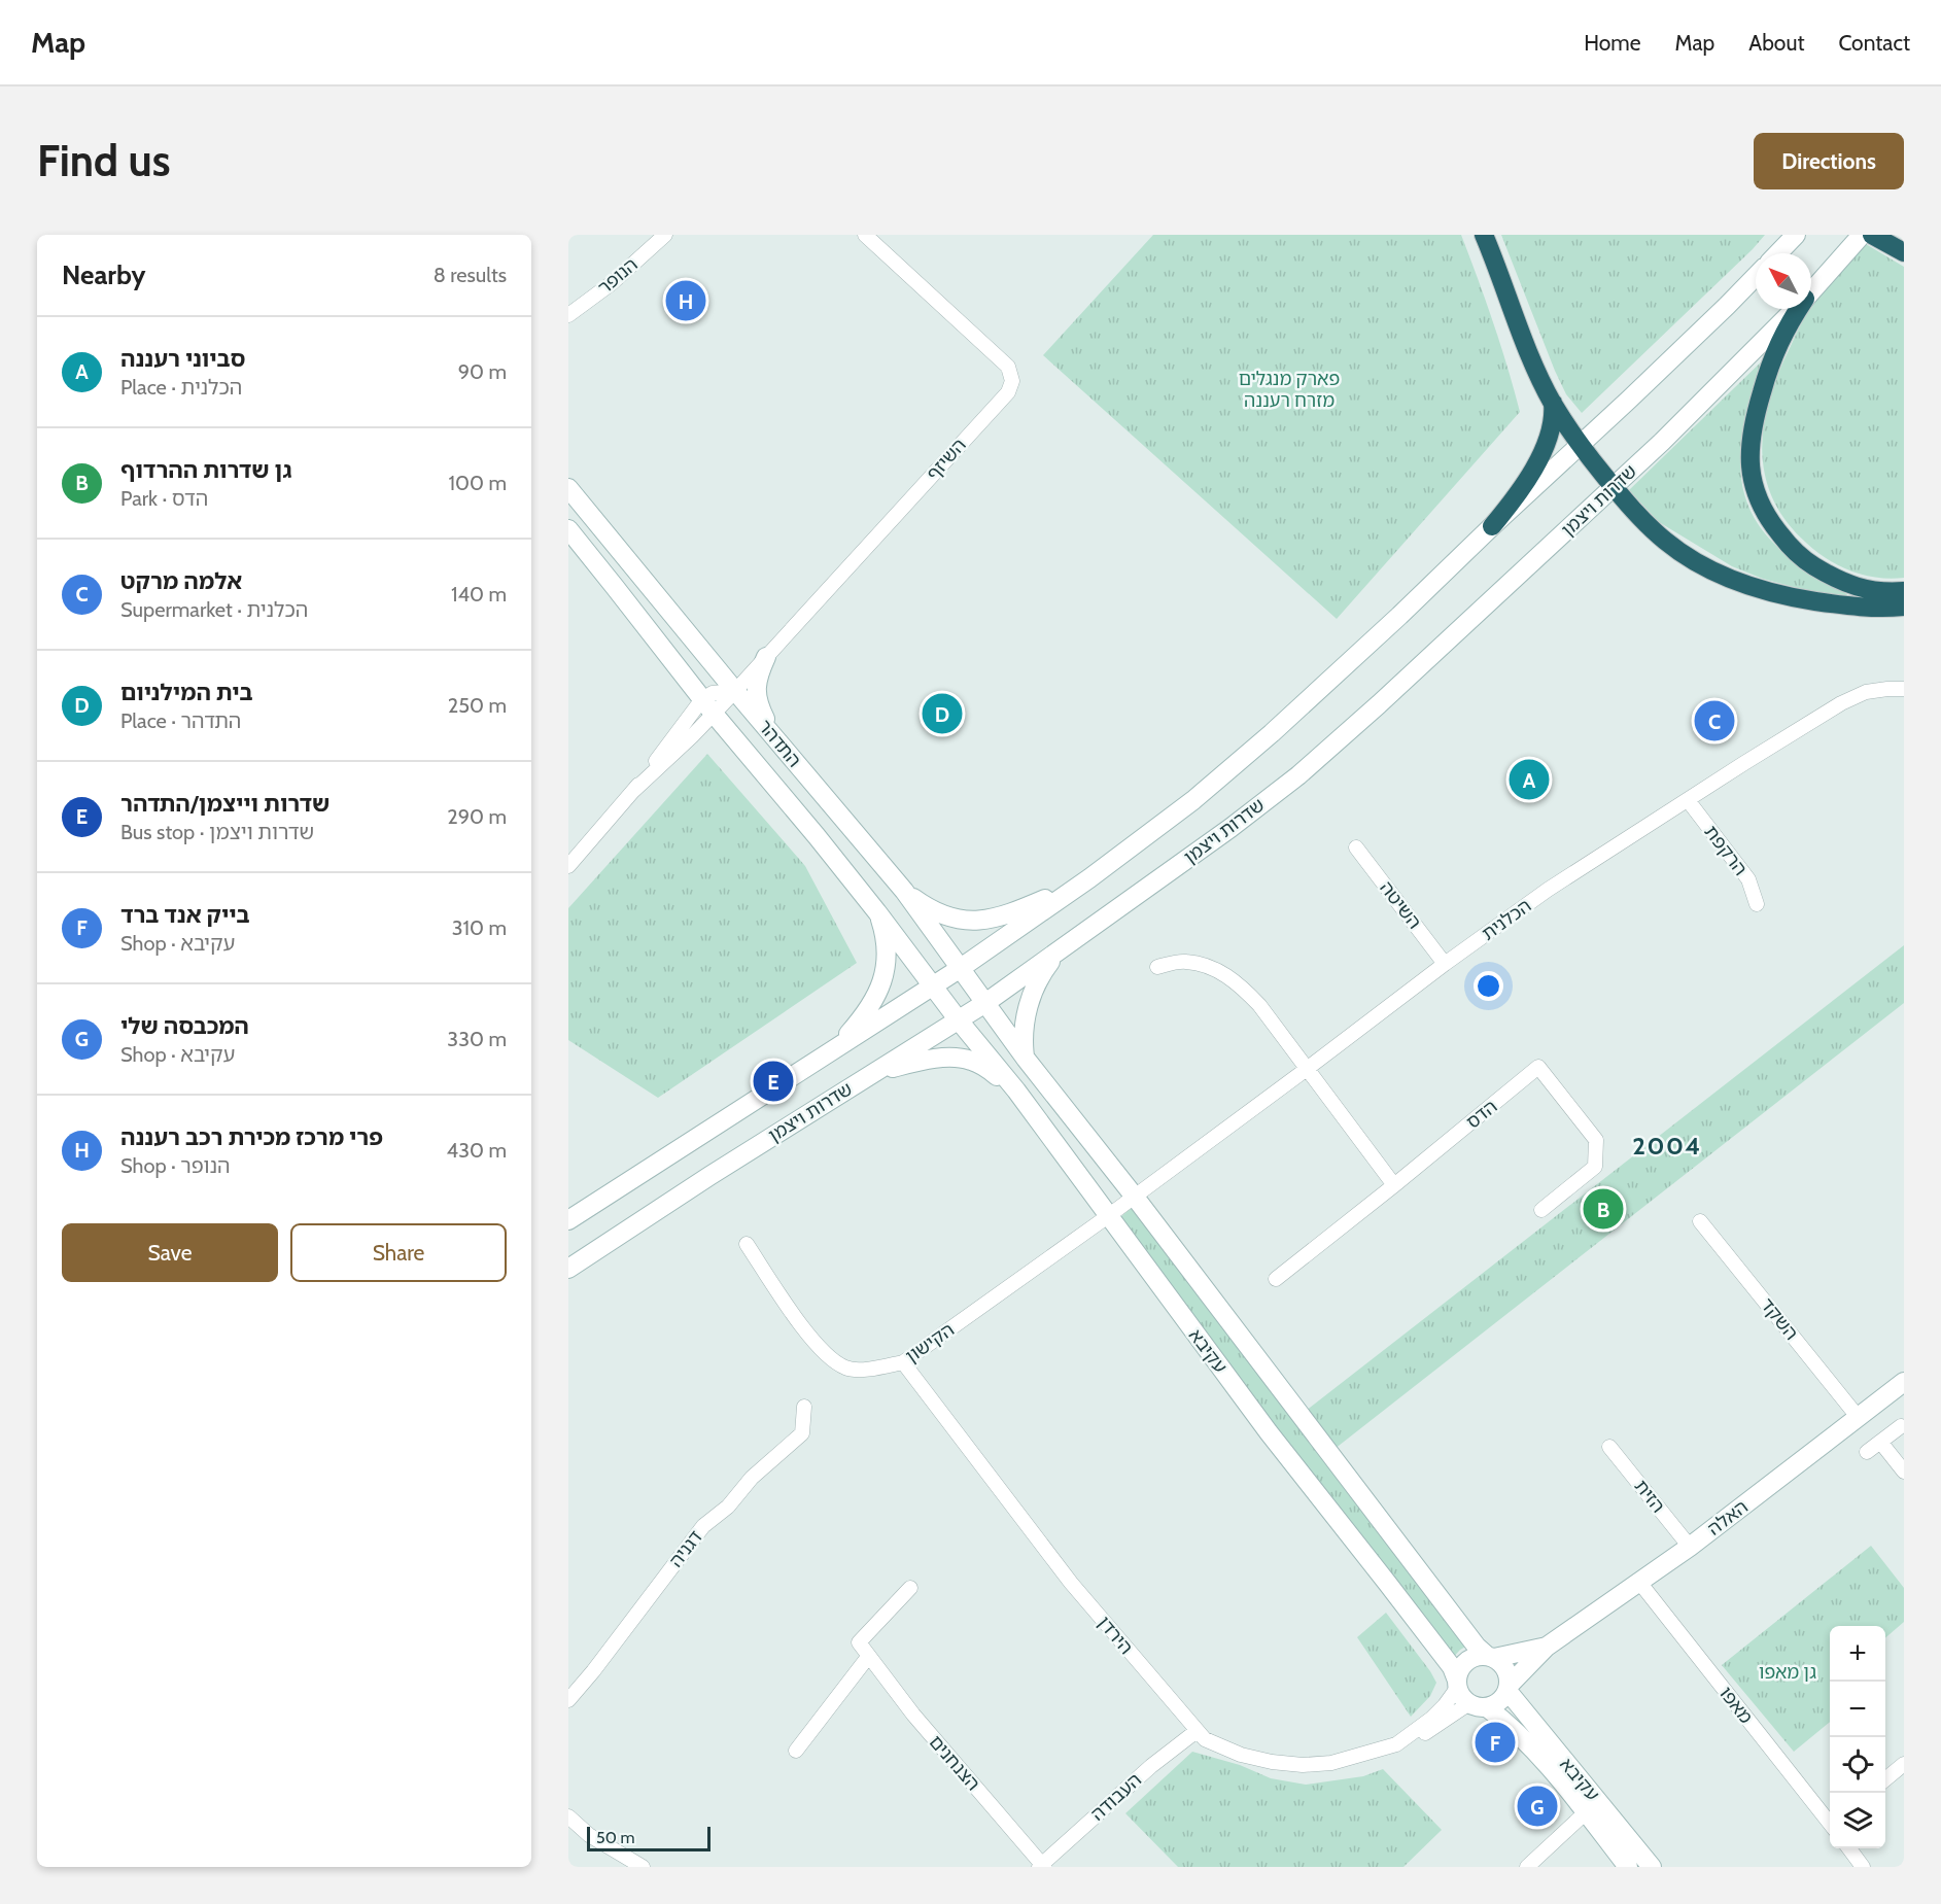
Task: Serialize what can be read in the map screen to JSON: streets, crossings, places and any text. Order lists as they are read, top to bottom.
{
  "streets": {
    "street": [
      "הנופר",
      "השיזף",
      "שדרות ויצמן",
      "התדהר",
      "הרקפת",
      "השיטה",
      "הכלנית",
      "הדס",
      "השקד",
      "הקישון",
      "עקיבא",
      "הזית",
      "האלה",
      "דגניה",
      "הירדן",
      "מאפו",
      "הצנחנים",
      "העבודה"
    ]
  },
  "crossings": [
    ["השיזף", "התדהר"],
    ["שדרות ויצמן", "התדהר"],
    ["שדרות ויצמן", "עקיבא"],
    ["התדהר", "עקיבא"],
    ["הרקפת", "הכלנית"],
    ["השיטה", "הכלנית"],
    ["הכלנית", "הקישון"],
    ["הכלנית", "עקיבא"],
    ["השקד", "האלה"],
    ["הקישון", "עקיבא"],
    ["הקישון", "הירדן"],
    ["עקיבא", "האלה"],
    ["עקיבא", "הירדן"],
    ["הזית", "האלה"],
    ["האלה", "הירדן"],
    ["האלה", "מאפו"],
    ["הירדן", "העבודה"],
    ["הצנחנים", "העבודה"]
  ],
  "districts": ["2004"],
  "parks": ["פארק מנגלים מזרח רעננה", "גן מאפו"],
  "scale_bar": "50 m",
  "north": "top left",
  "page": {
    "header": "Map",
    "nav": [
      "Home",
      "Map",
      "About",
      "Contact"
    ],
    "buttons": [
      "Directions",
      ["Save", "Share"]
    ],
    "title": "Find us",
    "heading": ["Nearby", "8 results"],
    "pins": [
      "H",
      "D",
      "C",
      "A",
      "E",
      "B",
      "F",
      "G"
    ],
    "list": [
      {
        "mark": "A",
        "name": "סביוני רעננה",
        "note": "Place · הכלנית",
        "value": "90 m"
      },
      {
        "mark": "B",
        "name": "גן שדרות ההרדוף",
        "note": "Park · הדס",
        "value": "100 m"
      },
      {
        "mark": "C",
        "name": "אלמה מרקט",
        "note": "Supermarket · הכלנית",
        "value": "140 m"
      },
      {
        "mark": "D",
        "name": "בית המילניום",
        "note": "Place · התדהר",
        "value": "250 m"
      },
      {
        "mark": "E",
        "name": "שדרות וייצמן/התדהר",
        "note": "Bus stop · שדרות ויצמן",
        "value": "290 m"
      },
      {
        "mark": "F",
        "name": "בייק אנד ברד",
        "note": "Shop · עקיבא",
        "value": "310 m"
      },
      {
        "mark": "G",
        "name": "המכבסה שלי",
        "note": "Shop · עקיבא",
        "value": "330 m"
      },
      {
        "mark": "H",
        "name": "פרי מרכז מכירת רכב רעננה",
        "note": "Shop · הנופר",
        "value": "430 m"
      }
    ],
    "map_buttons": ["+", "−"],
    "scale": "50 m"
  }
}
